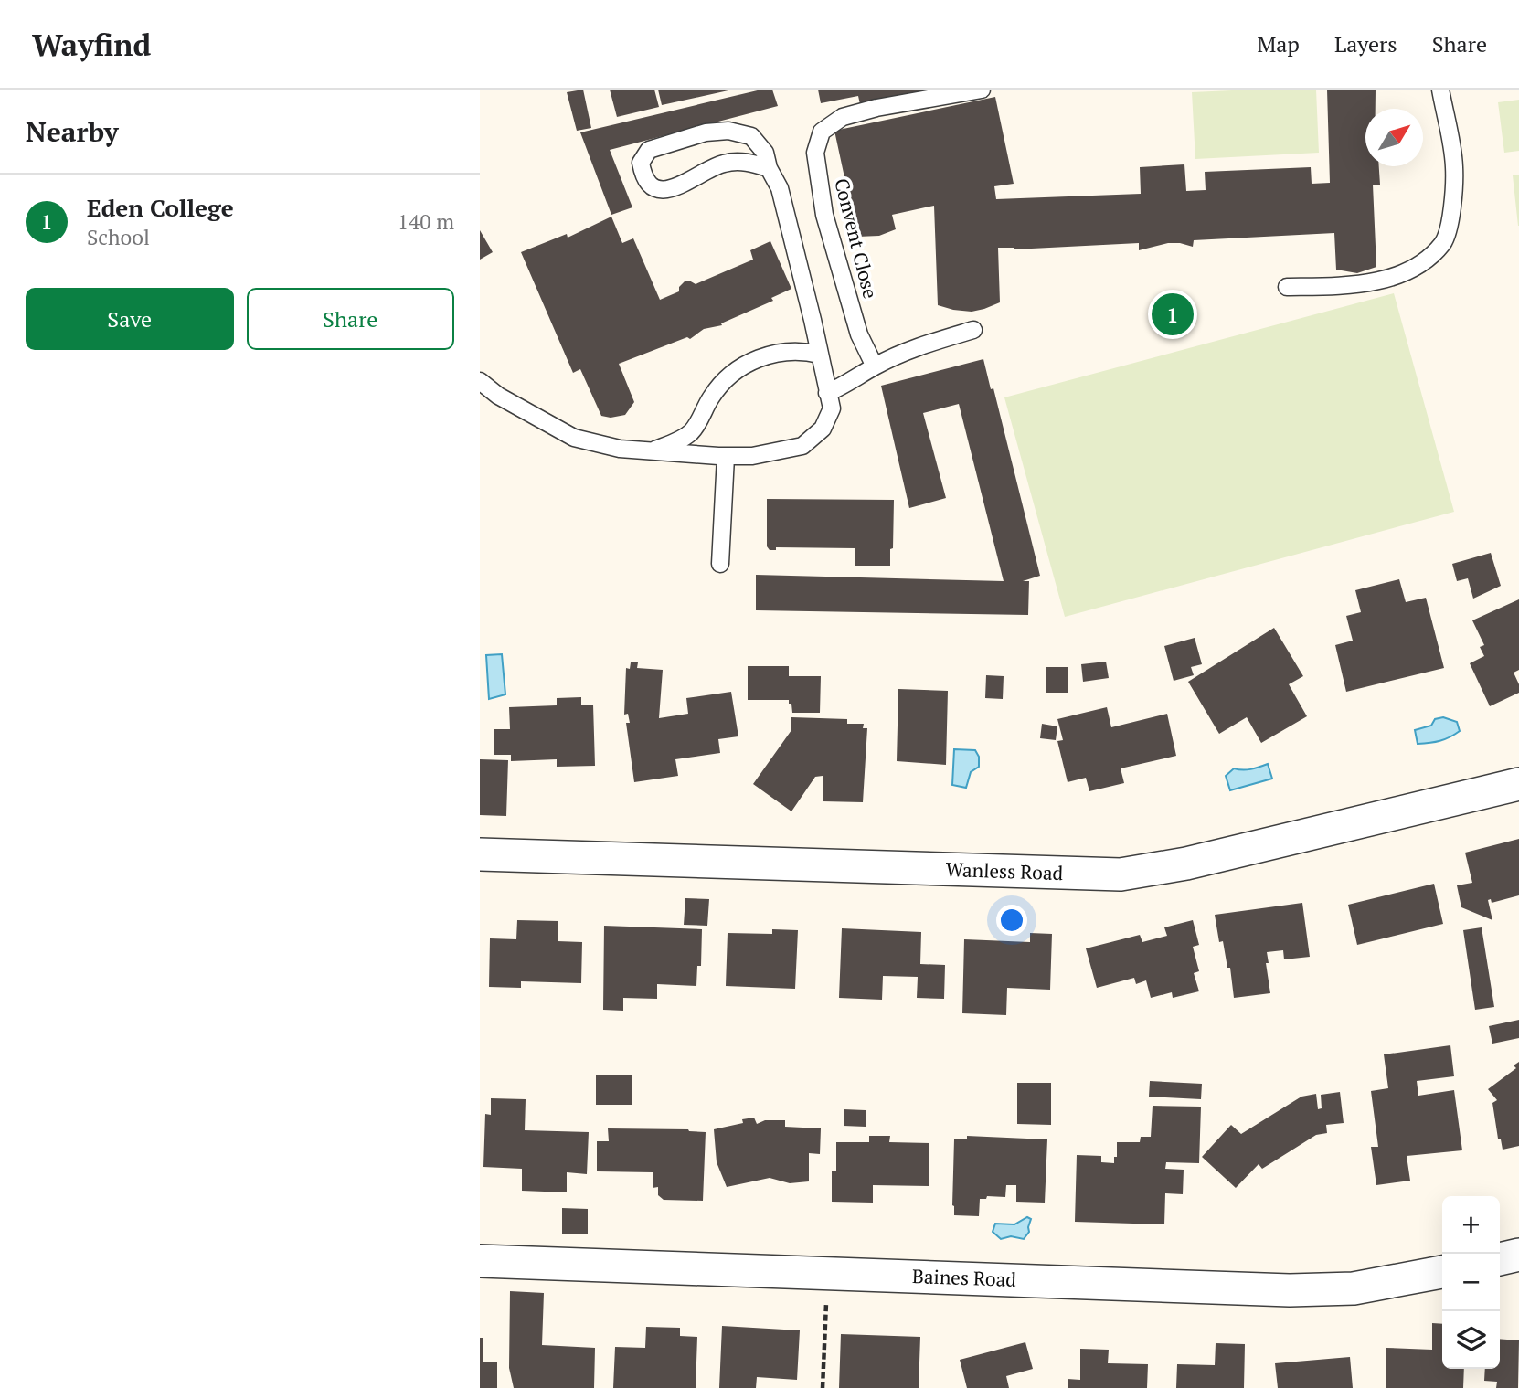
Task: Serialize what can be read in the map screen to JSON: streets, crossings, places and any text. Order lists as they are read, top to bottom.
{
  "streets": {
    "street": ["Wanless Road", "Baines Road"],
    "lane": ["Convent Close"]
  },
  "north": "top right",
  "page": {
    "header": "Wayfind",
    "nav": ["Map", "Layers", "Share"],
    "heading": "Nearby",
    "list": [
      {
        "mark": "1",
        "name": "Eden College",
        "note": "School",
        "value": "140 m"
      }
    ],
    "buttons": ["Save", "Share"],
    "pins": "1",
    "map_buttons": ["+", "−"]
  }
}
